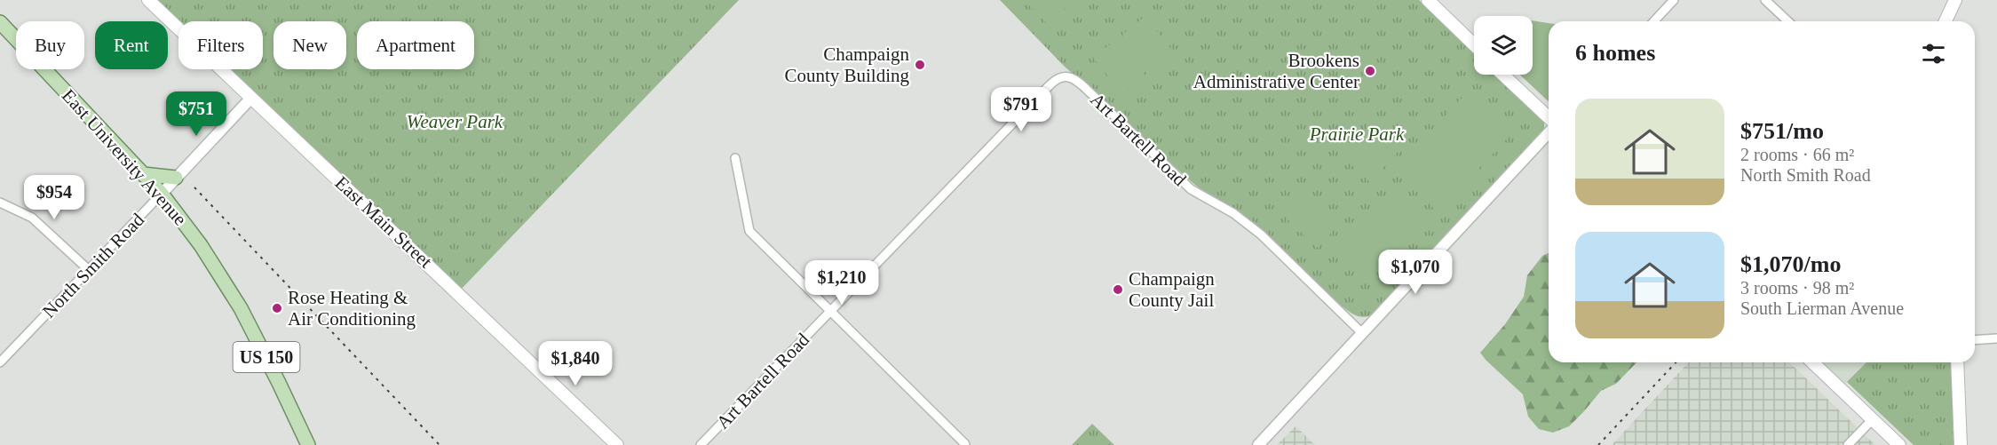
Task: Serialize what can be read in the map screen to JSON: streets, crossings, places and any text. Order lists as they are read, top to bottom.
{
  "streets": {
    "main road": ["East University Avenue", "East Main Street", "US 150"],
    "street": ["Art Bartell Road", "North Smith Road"]
  },
  "crossings": [
    ["East University Avenue", "North Smith Road"],
    ["East Main Street", "North Smith Road"]
  ],
  "parks": ["Weaver Park", "Prairie Park"],
  "places": [
    "Champaign County Building",
    "Brookens Administrative Center",
    "Champaign County Jail",
    "Rose Heating & Air Conditioning"
  ],
  "page": {
    "chip": [
      "Buy",
      "Rent",
      "Filters",
      "New",
      "Apartment"
    ],
    "heading": "6 homes",
    "list": [
      {
        "name": "$751/mo",
        "note": "2 rooms · 66 m² · North Smith Road"
      },
      {
        "name": "$1,070/mo",
        "note": "3 rooms · 98 m² · South Lierman Avenue"
      }
    ],
    "price": [
      "$791",
      "$751",
      "$954",
      "$1,070",
      "$1,210",
      "$1,840"
    ]
  }
}
